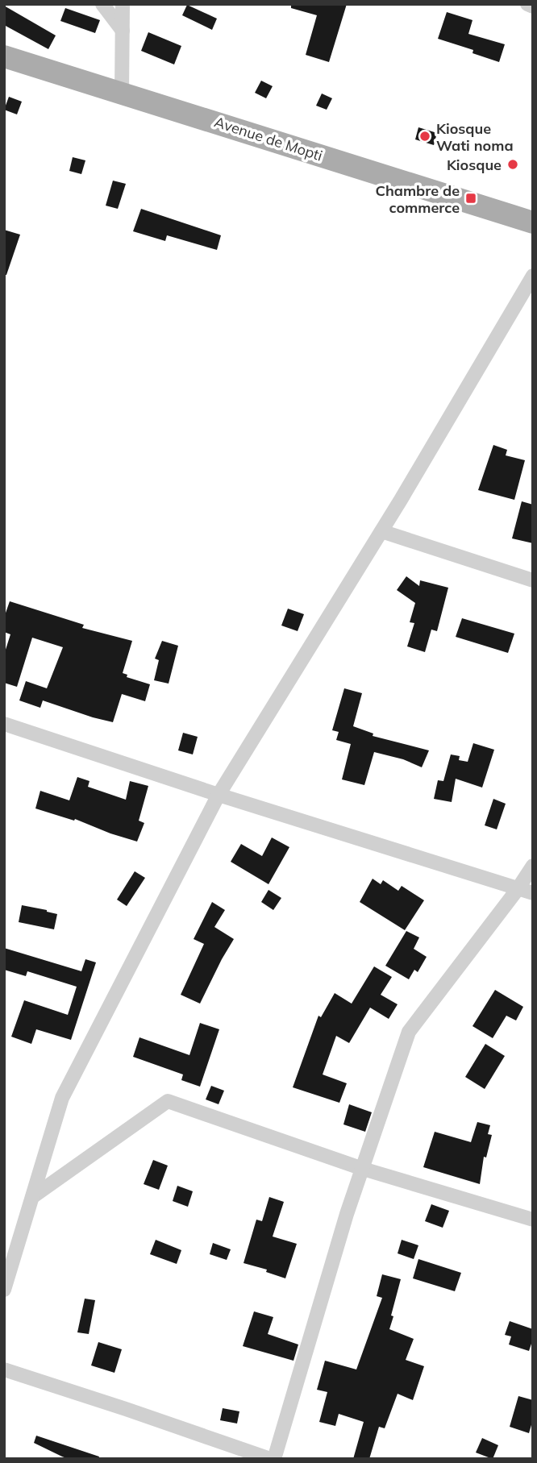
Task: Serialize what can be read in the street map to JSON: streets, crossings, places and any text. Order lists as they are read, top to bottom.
{
  "streets": {
    "main road": ["Avenue de Mopti"]
  },
  "places": {
    "other": ["Kiosque Wati noma", "Kiosque"],
    "transit": ["Chambre de commerce"]
  }
}
